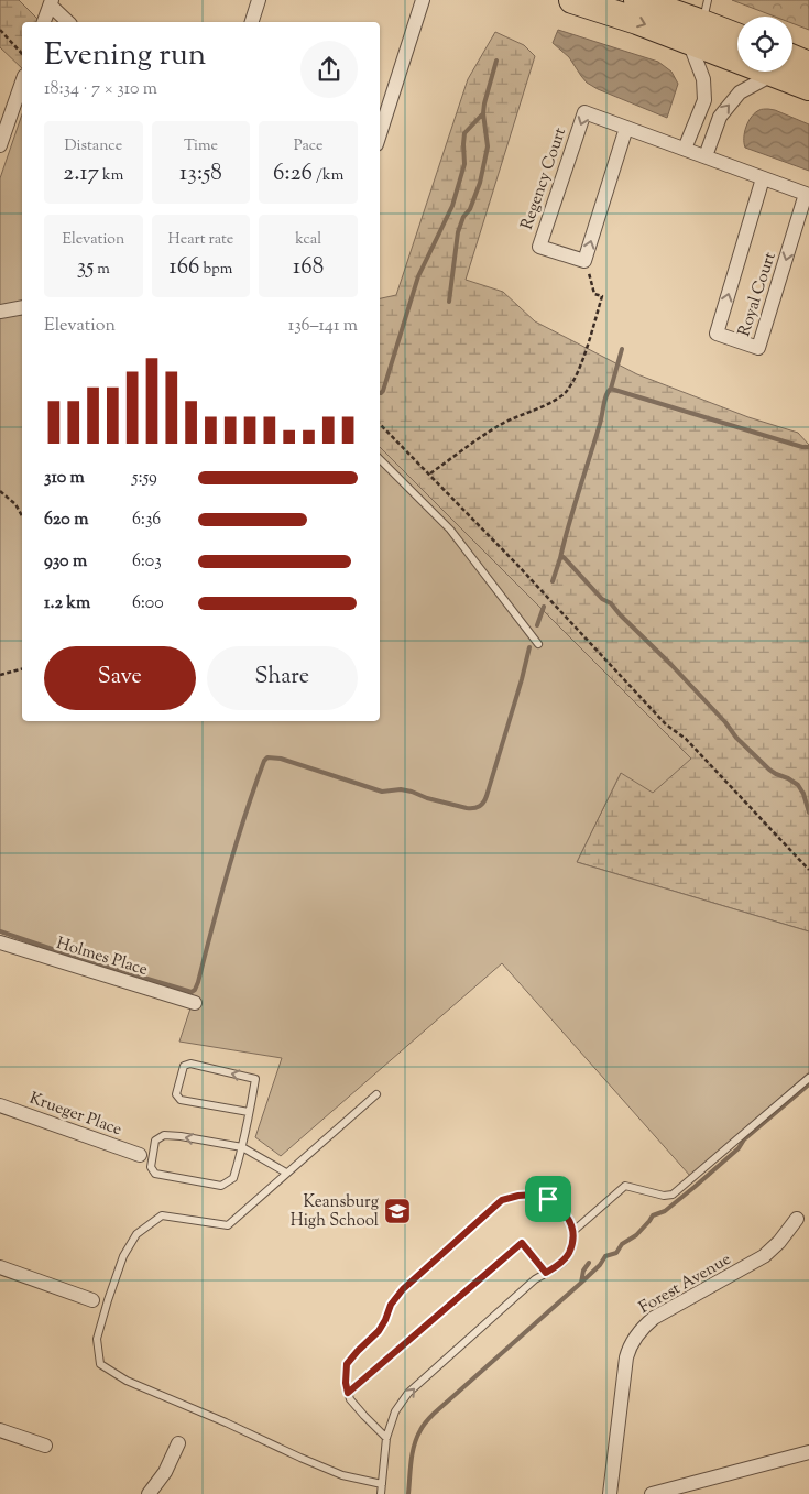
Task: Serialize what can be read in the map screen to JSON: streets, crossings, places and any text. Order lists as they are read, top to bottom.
{
  "streets": {
    "street": [
      "Regency Court",
      "Royal Court",
      "Holmes Place",
      "Krueger Place",
      "Forest Avenue"
    ]
  },
  "crossings": [
    ["Regency Court", "Royal Court"]
  ],
  "places": {
    "school or university": ["Keansburg High School"]
  },
  "page": {
    "heading": ["Evening run", "18:34 · 7 × 310 m"],
    "stats": [
      ["Distance", "2.17 km"],
      ["Time", "13:58"],
      ["Pace", "6:26 /km"],
      ["Elevation", "35 m"],
      ["Heart rate", "166 bpm"],
      ["kcal", "168"]
    ],
    "chart": ["Elevation", "136–141 m"],
    "list": [
      {
        "name": "310 m",
        "note": "5:59"
      },
      {
        "name": "620 m",
        "note": "6:36"
      },
      {
        "name": "930 m",
        "note": "6:03"
      },
      {
        "name": "1.2 km",
        "note": "6:00"
      }
    ],
    "buttons": ["Save", "Share"]
  }
}
